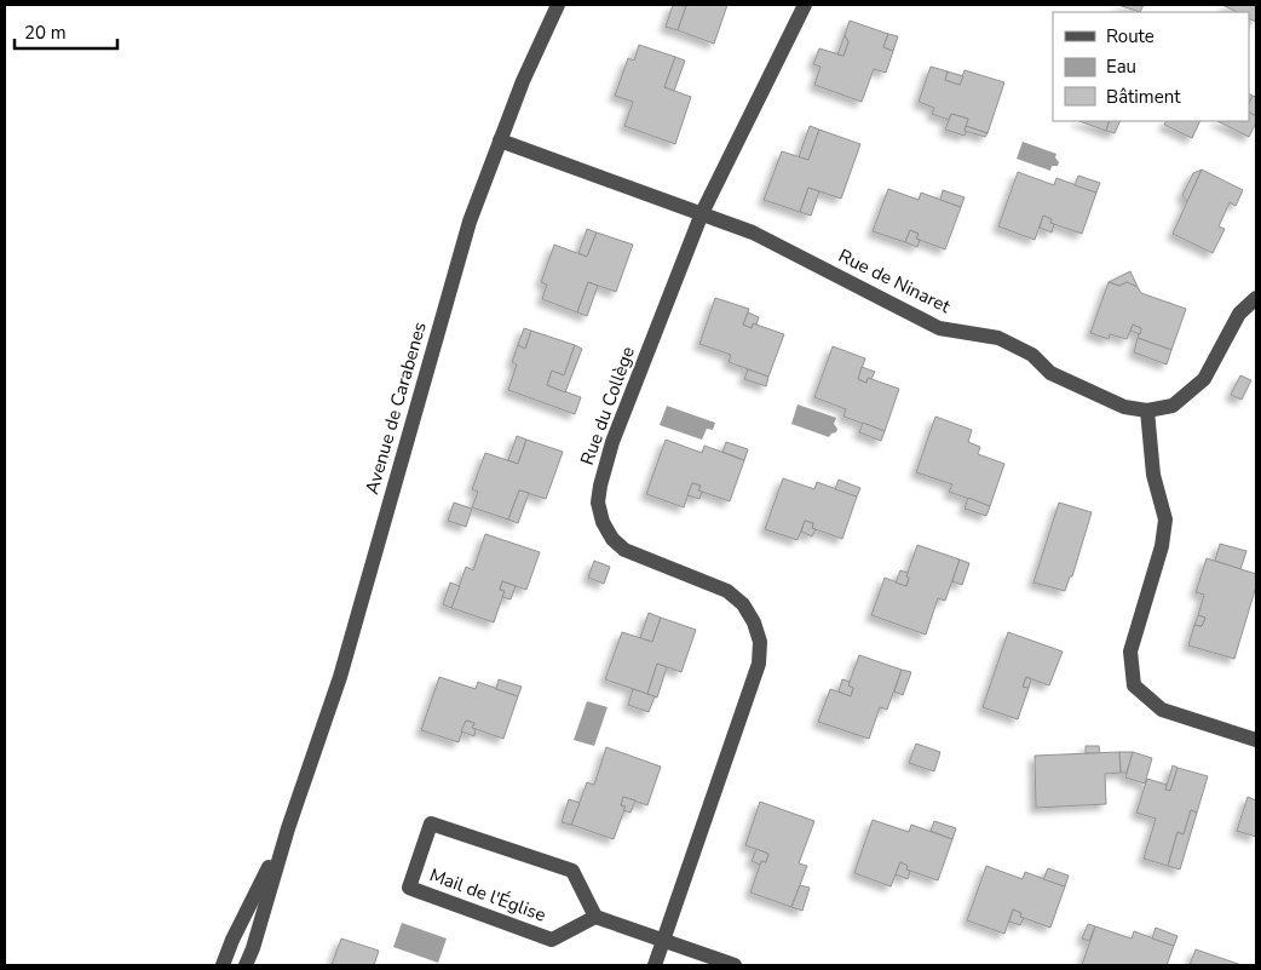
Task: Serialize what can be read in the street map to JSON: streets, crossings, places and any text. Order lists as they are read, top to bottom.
{
  "streets": {
    "street": [
      "Rue de Ninaret",
      "Rue du Collège",
      "Avenue de Carabenes",
      "Mail de l'Église"
    ]
  },
  "crossings": [
    ["Rue de Ninaret", "Rue du Collège"],
    ["Rue de Ninaret", "Avenue de Carabenes"]
  ],
  "legend": ["Route", "Eau", "Bâtiment"],
  "scale_bar": "20 m"
}
